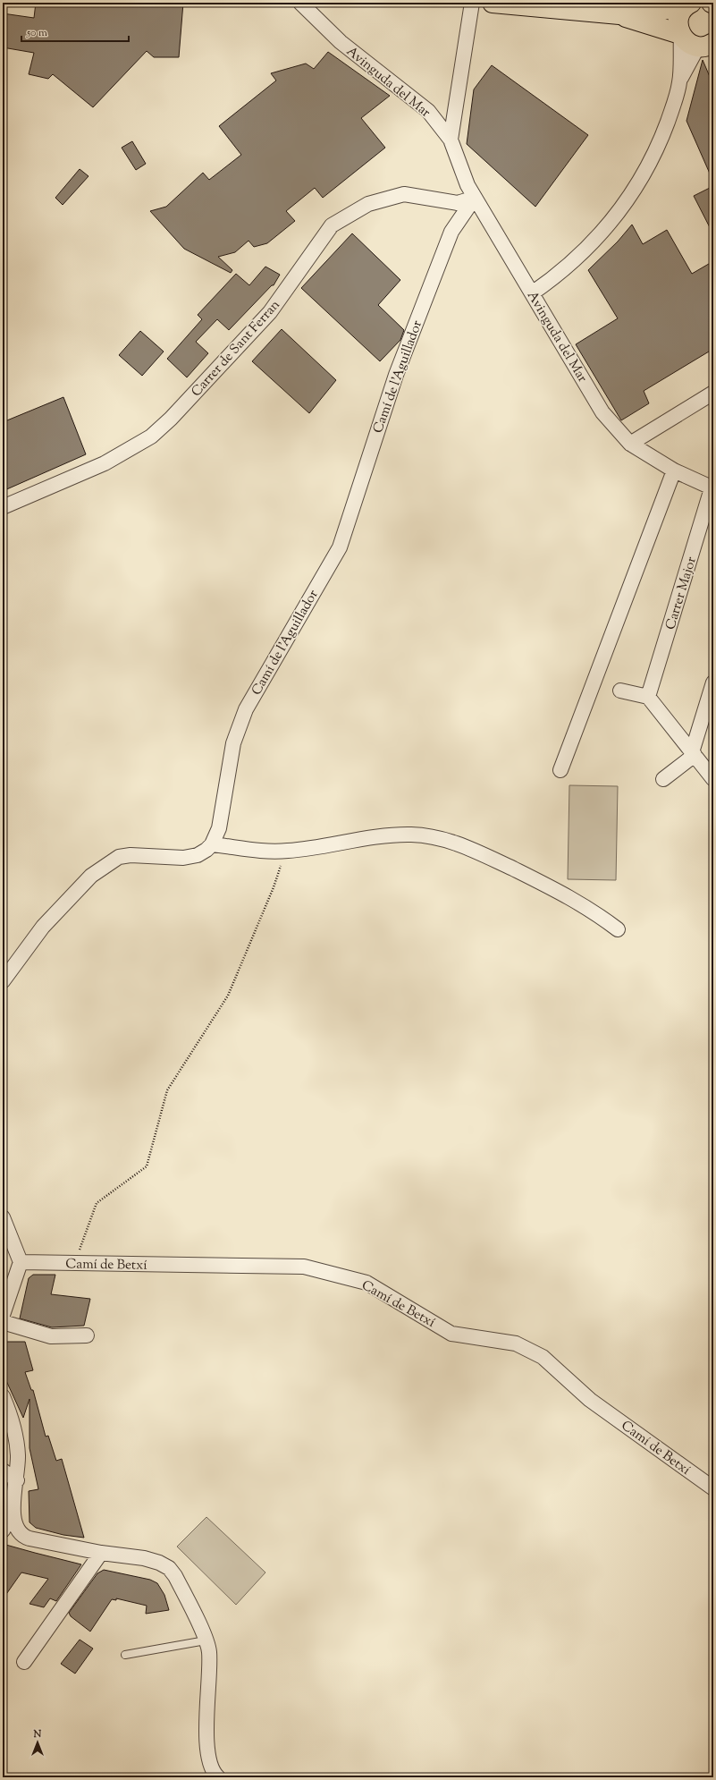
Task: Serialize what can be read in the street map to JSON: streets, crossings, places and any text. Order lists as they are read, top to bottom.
{
  "streets": {
    "street": [
      "Avinguda del Mar",
      "Carrer de Sant Ferran",
      "Camí de l'Aguillador",
      "Carrer Major",
      "Camí de Betxí"
    ]
  },
  "crossings": [
    ["Avinguda del Mar", "Carrer de Sant Ferran"],
    ["Avinguda del Mar", "Camí de l'Aguillador"],
    ["Avinguda del Mar", "Carrer Major"],
    ["Carrer de Sant Ferran", "Camí de l'Aguillador"]
  ],
  "scale_bar": "50 m",
  "north": "top"
}
